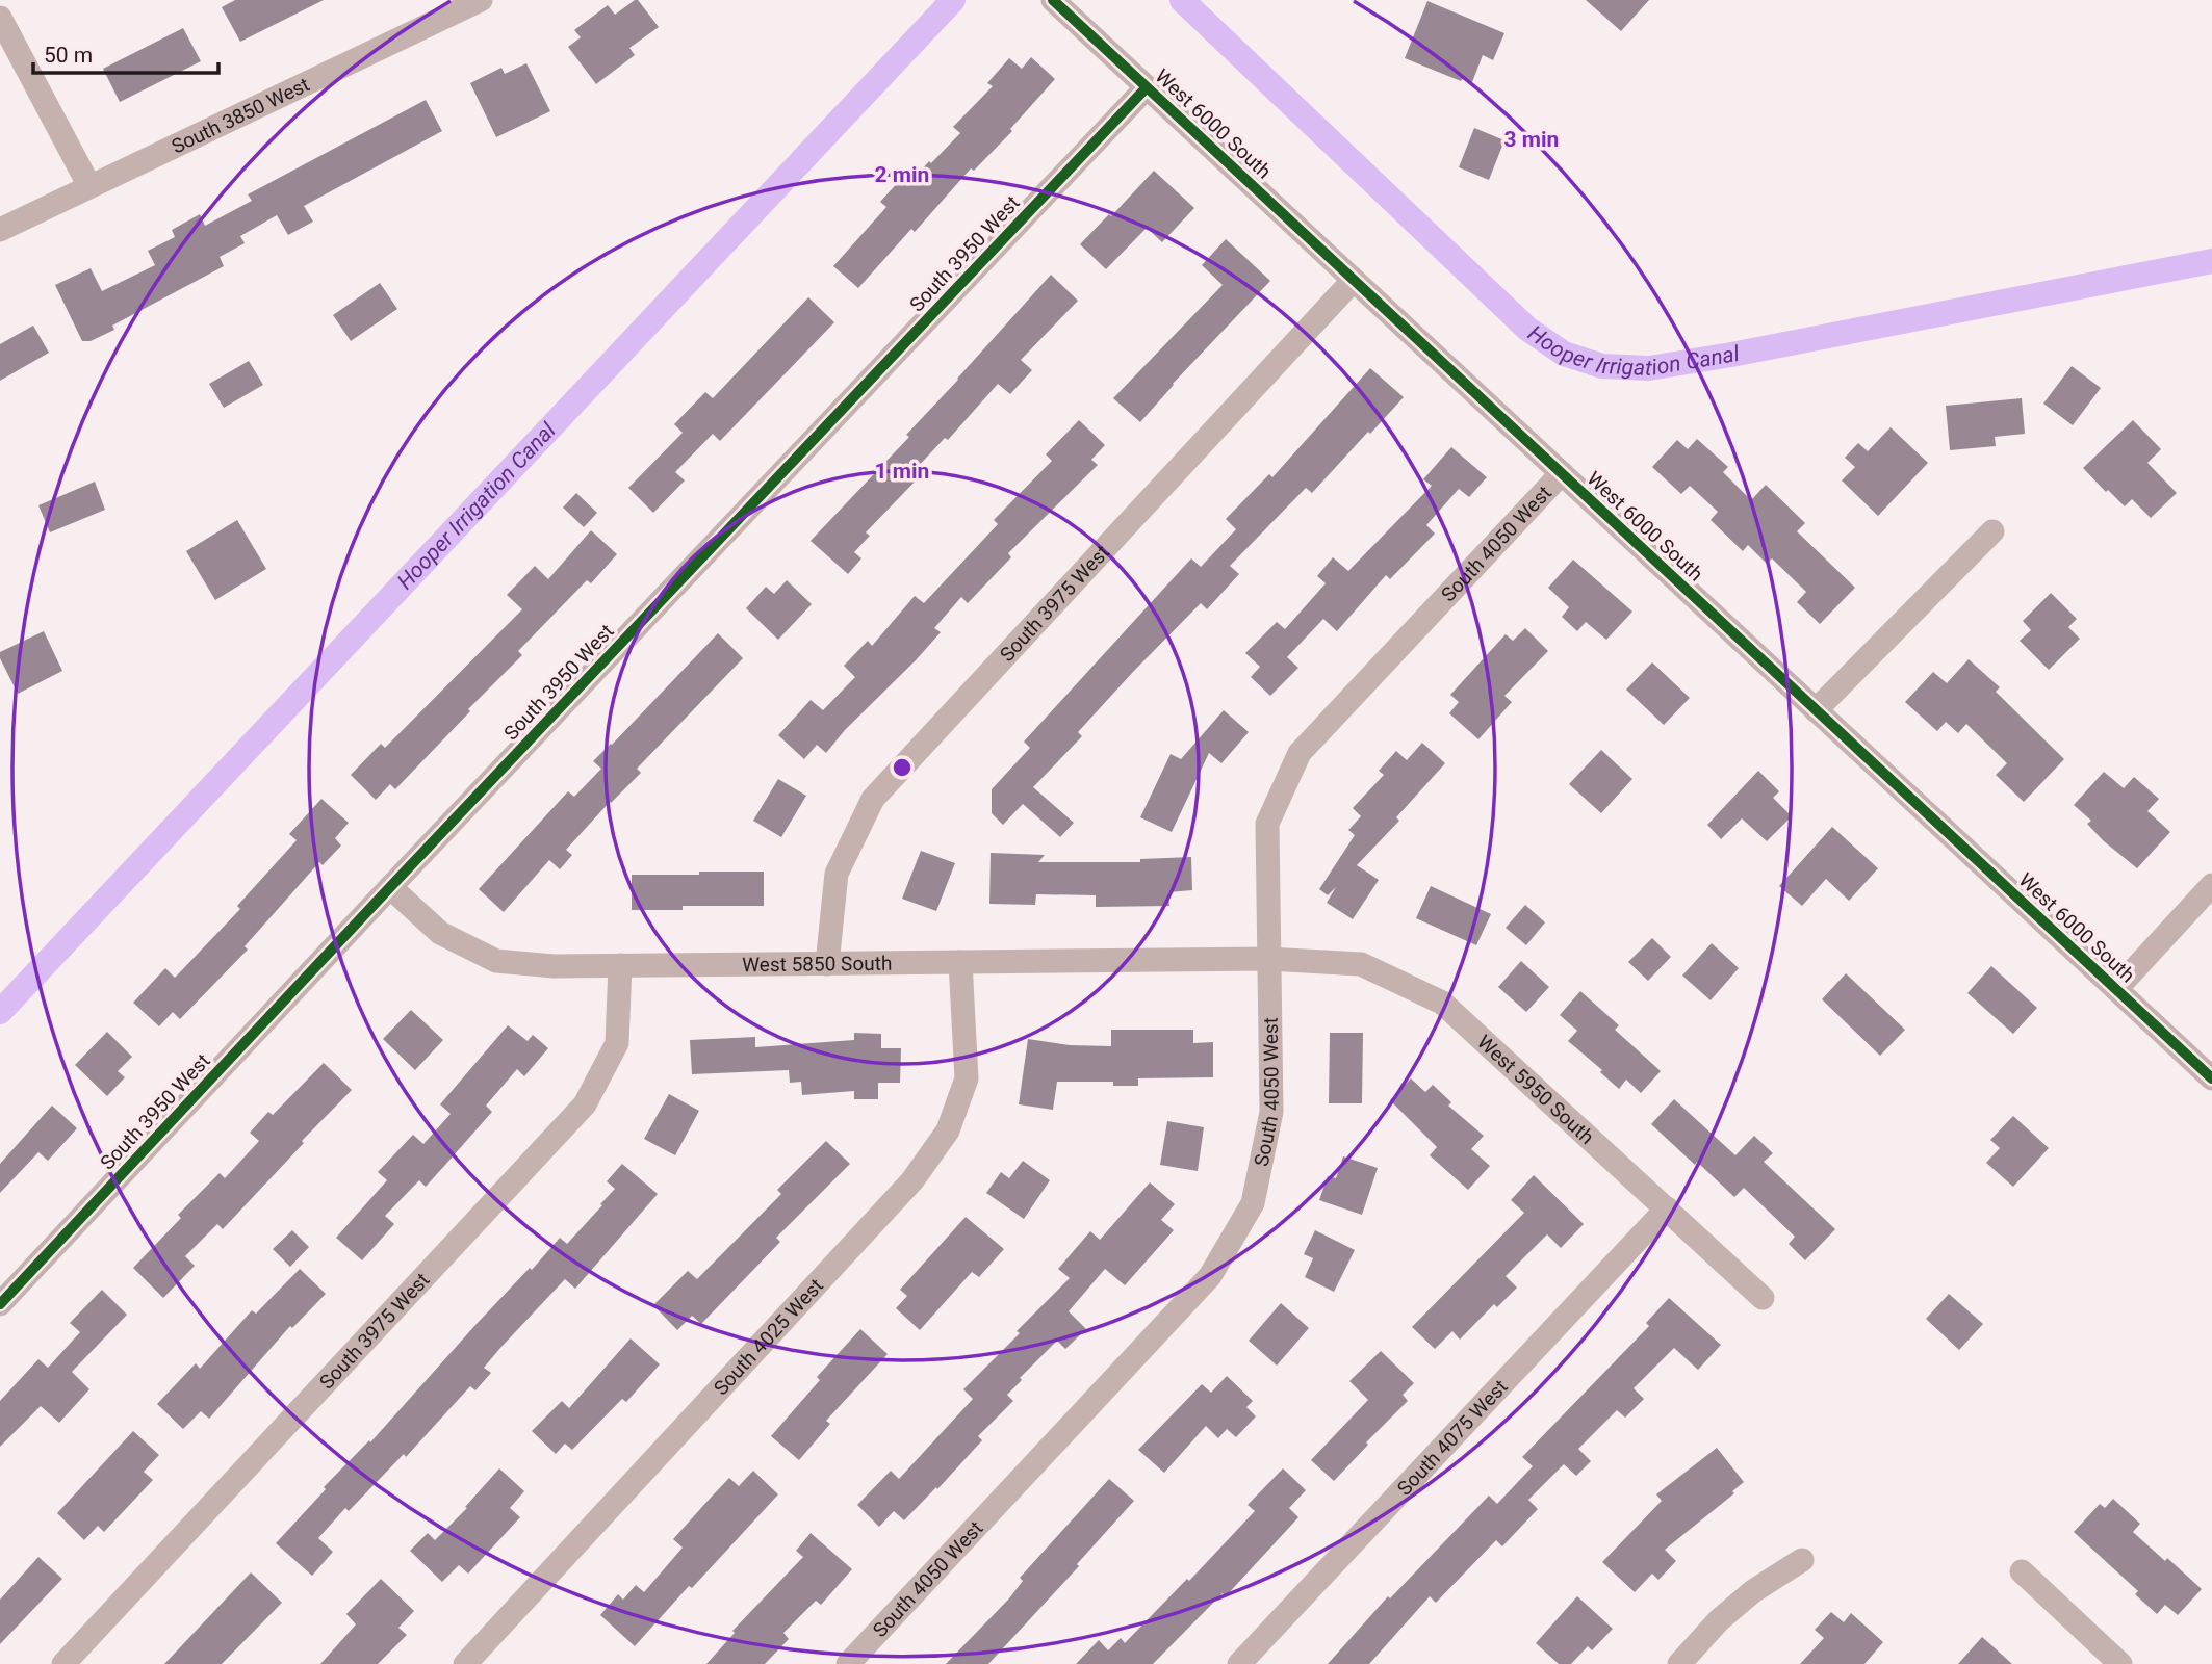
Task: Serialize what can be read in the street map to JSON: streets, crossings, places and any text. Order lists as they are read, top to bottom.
{
  "streets": {
    "street": [
      "South 3850 West",
      "West 6000 South",
      "South 3950 West",
      "South 4050 West",
      "South 3975 West",
      "West 5850 South",
      "West 5950 South",
      "South 4025 West",
      "South 4075 West"
    ]
  },
  "crossings": [
    ["West 6000 South", "South 3950 West"],
    ["West 6000 South", "South 4050 West"],
    ["West 6000 South", "South 3975 West"],
    ["South 3950 West", "West 5850 South"],
    ["South 4050 West", "West 5850 South"],
    ["South 4050 West", "West 5950 South"],
    ["South 3975 West", "West 5850 South"],
    ["West 5850 South", "West 5950 South"],
    ["West 5850 South", "South 4025 West"],
    ["West 5950 South", "South 4075 West"]
  ],
  "water": ["Hooper Irrigation Canal"],
  "scale_bar": "50 m",
  "rings": ["3 min", "2 min", "1 min"]
}
